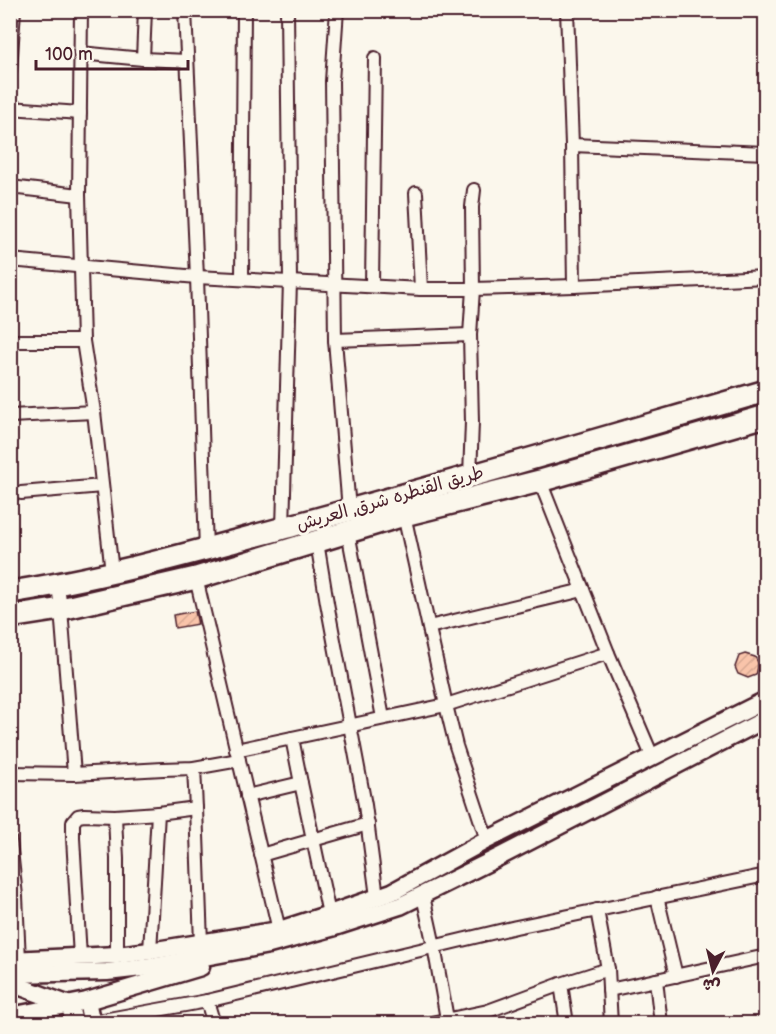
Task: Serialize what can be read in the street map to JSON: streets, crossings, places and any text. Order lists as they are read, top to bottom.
{
  "streets": {
    "highway": ["طريق القنطره شرق, العريش"]
  },
  "scale_bar": "100 m",
  "north": "bottom"
}
